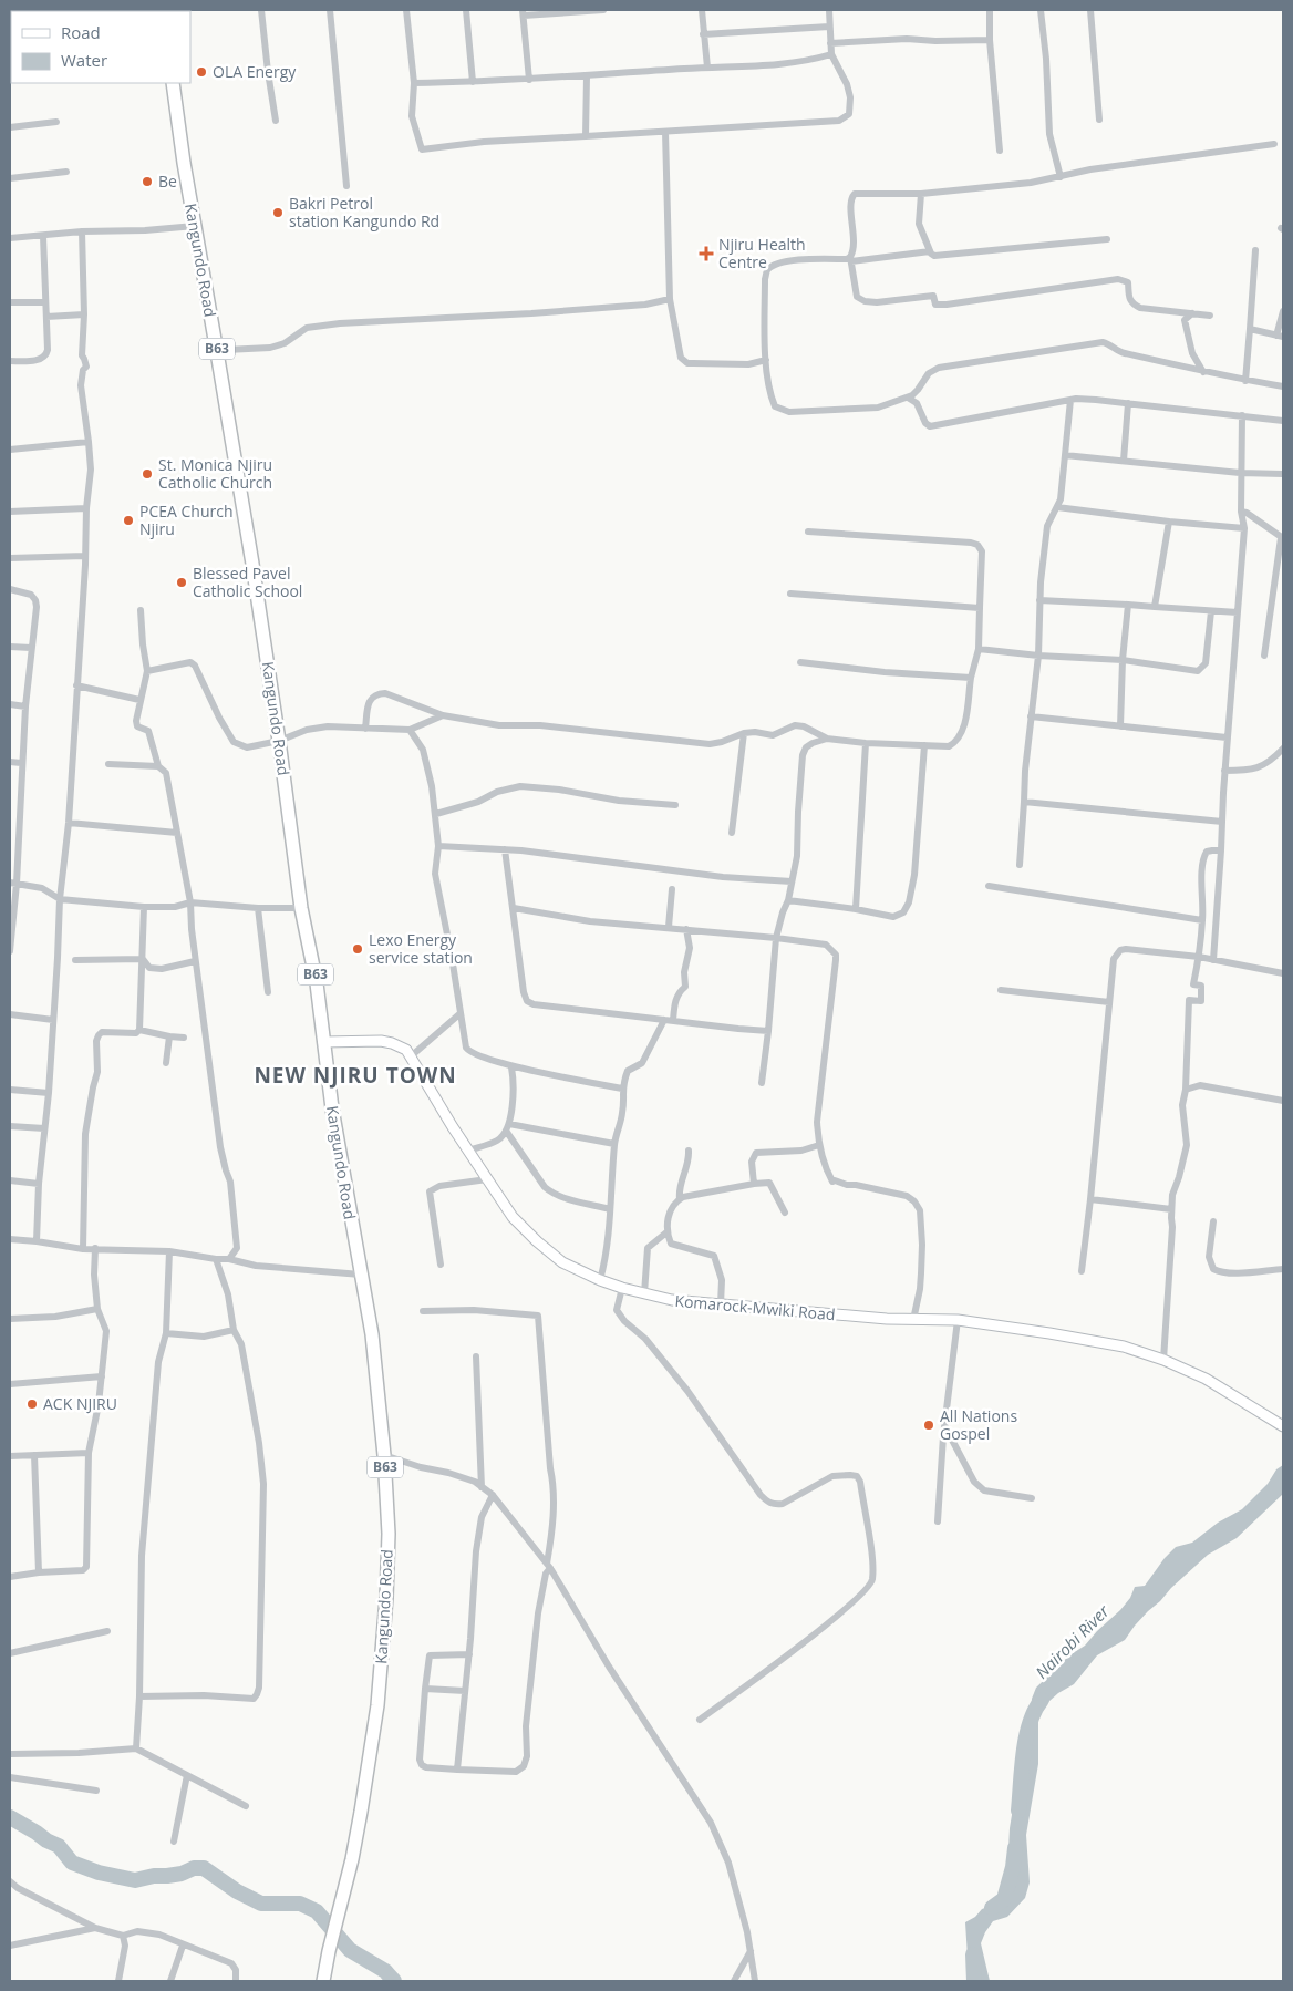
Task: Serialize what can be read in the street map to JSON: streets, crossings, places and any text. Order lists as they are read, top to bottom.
{
  "streets": {
    "highway": ["Kangundo Road", "B63"],
    "main road": ["Komarock-Mwiki Road"]
  },
  "crossings": [
    ["Kangundo Road", "Komarock-Mwiki Road"]
  ],
  "districts": ["NEW NJIRU TOWN"],
  "water": ["Nairobi River"],
  "places": {
    "other": [
      "OLA Energy",
      "Be",
      "Bakri Petrol station Kangundo Rd",
      "St. Monica Njiru Catholic Church",
      "PCEA Church Njiru",
      "Blessed Pavel Catholic School",
      "Lexo Energy service station",
      "ACK NJIRU",
      "All Nations Gospel"
    ],
    "health": ["Njiru Health Centre"]
  },
  "legend": ["Road", "Water"]
}
